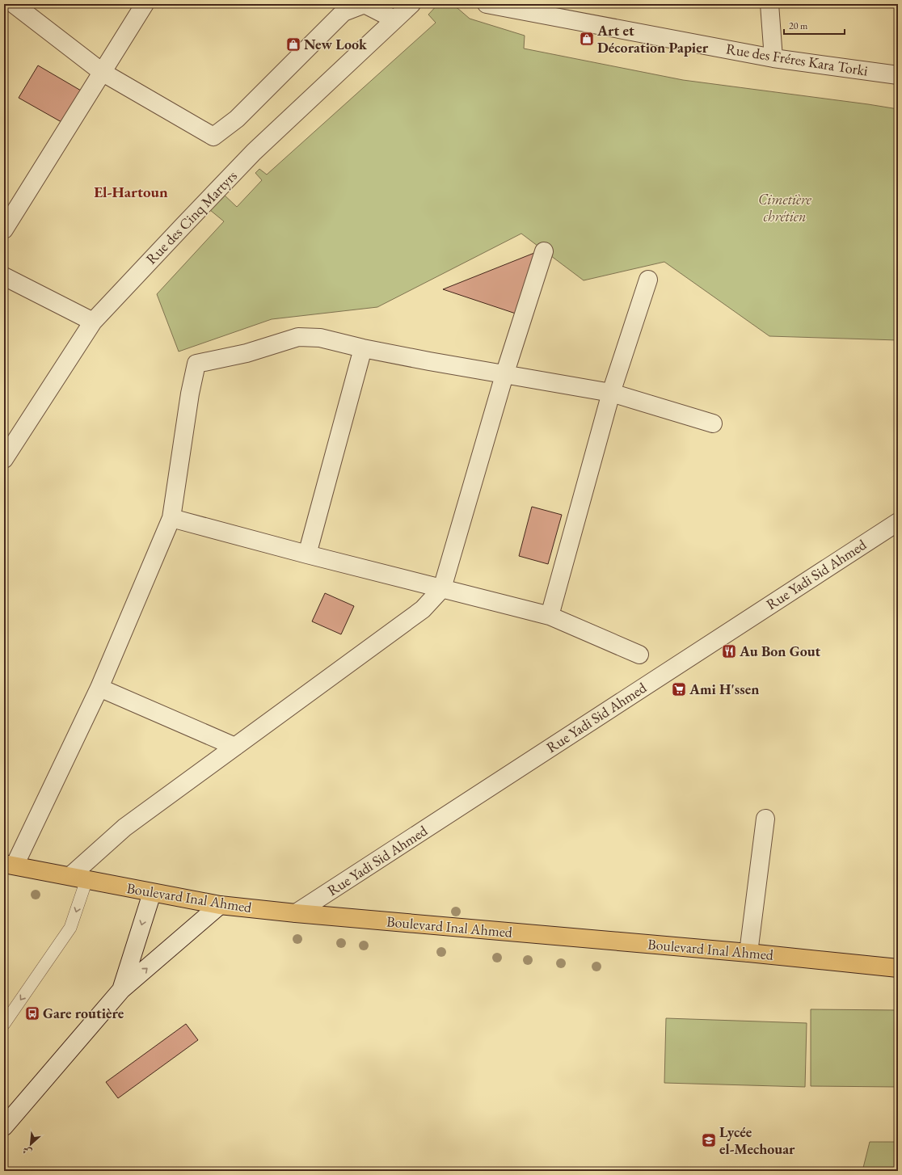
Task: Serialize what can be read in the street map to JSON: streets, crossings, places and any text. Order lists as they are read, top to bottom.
{
  "streets": {
    "main road": ["Boulevard Inal Ahmed"],
    "street": ["Rue des Fréres Kara Torki", "Rue des Cinq Martyrs", "Rue Yadi Sid Ahmed"]
  },
  "crossings": [
    ["Rue Yadi Sid Ahmed", "Boulevard Inal Ahmed"]
  ],
  "districts": ["El-Hartoun"],
  "parks": ["Cimetière chrétien"],
  "places": {
    "shop": ["Art et Décoration Papier", "New Look"],
    "restaurant": ["Au Bon Gout"],
    "supermarket": ["Ami H'ssen"],
    "bus stop": ["Gare routière"],
    "school or university": ["Lycée el-Mechouar"]
  },
  "scale_bar": "20 m",
  "north": "bottom left"
}
